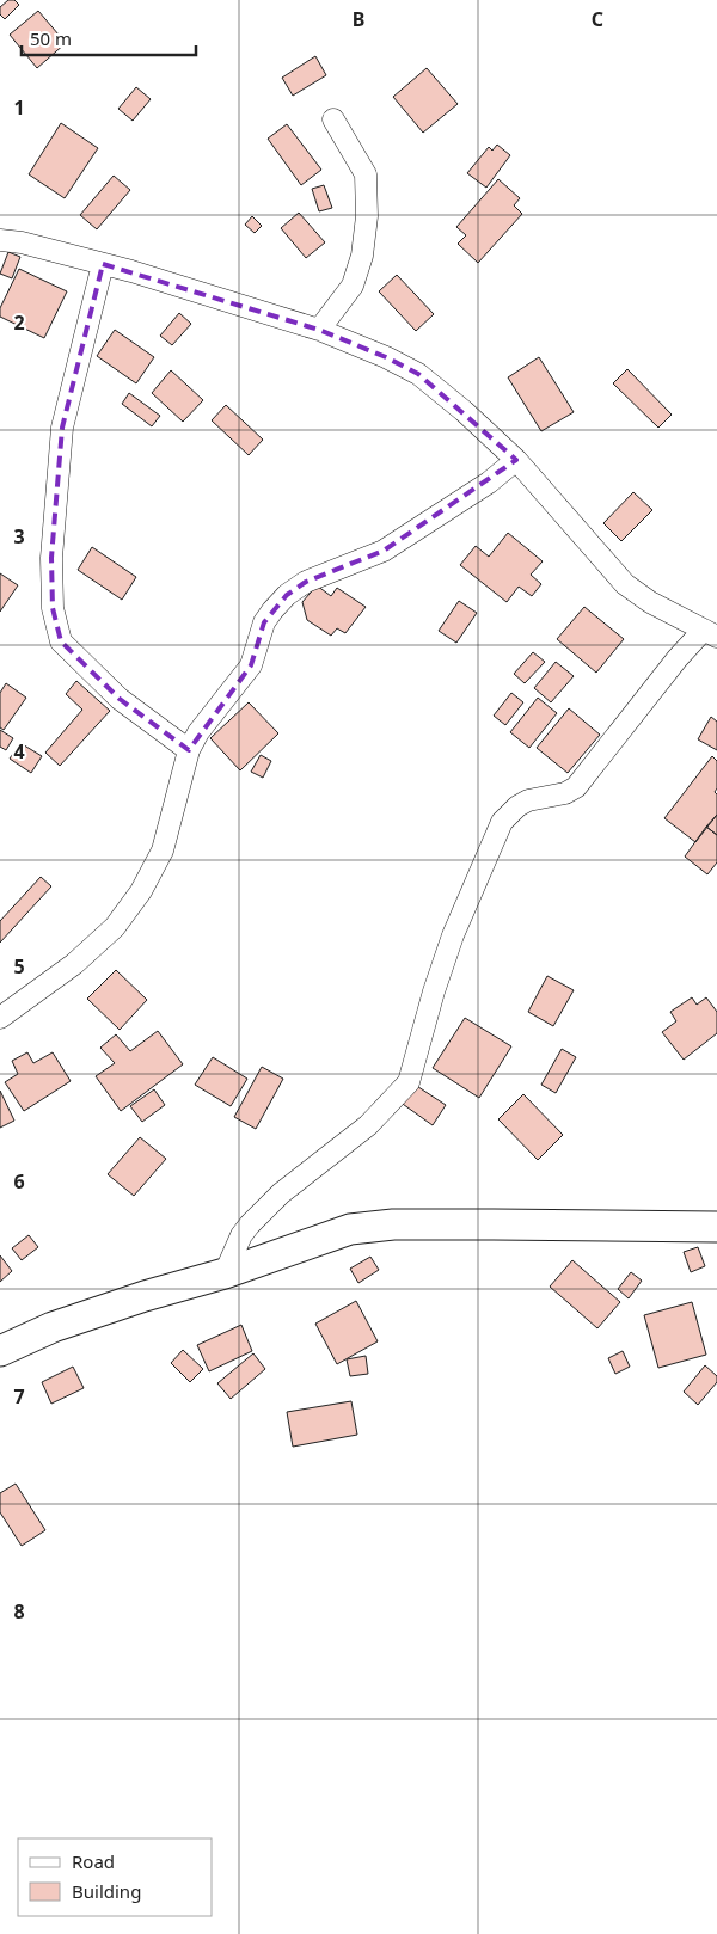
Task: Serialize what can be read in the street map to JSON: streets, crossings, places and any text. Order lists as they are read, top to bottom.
{
  "legend": ["Road", "Building"],
  "scale_bar": "50 m",
  "grid": {
    "columns": ["B", "C"],
    "rows": [
      "1",
      "2",
      "3",
      "4",
      "5",
      "6",
      "7",
      "8"
    ]
  }
}
